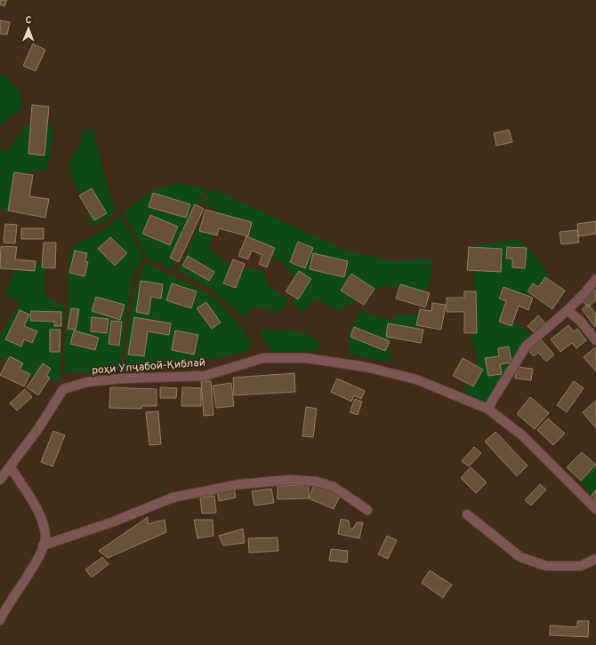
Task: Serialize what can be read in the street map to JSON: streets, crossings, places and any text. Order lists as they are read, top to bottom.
{
  "streets": {
    "street": ["роҳи Улҷабой-Қиблаӣ"]
  },
  "north": "top"
}
